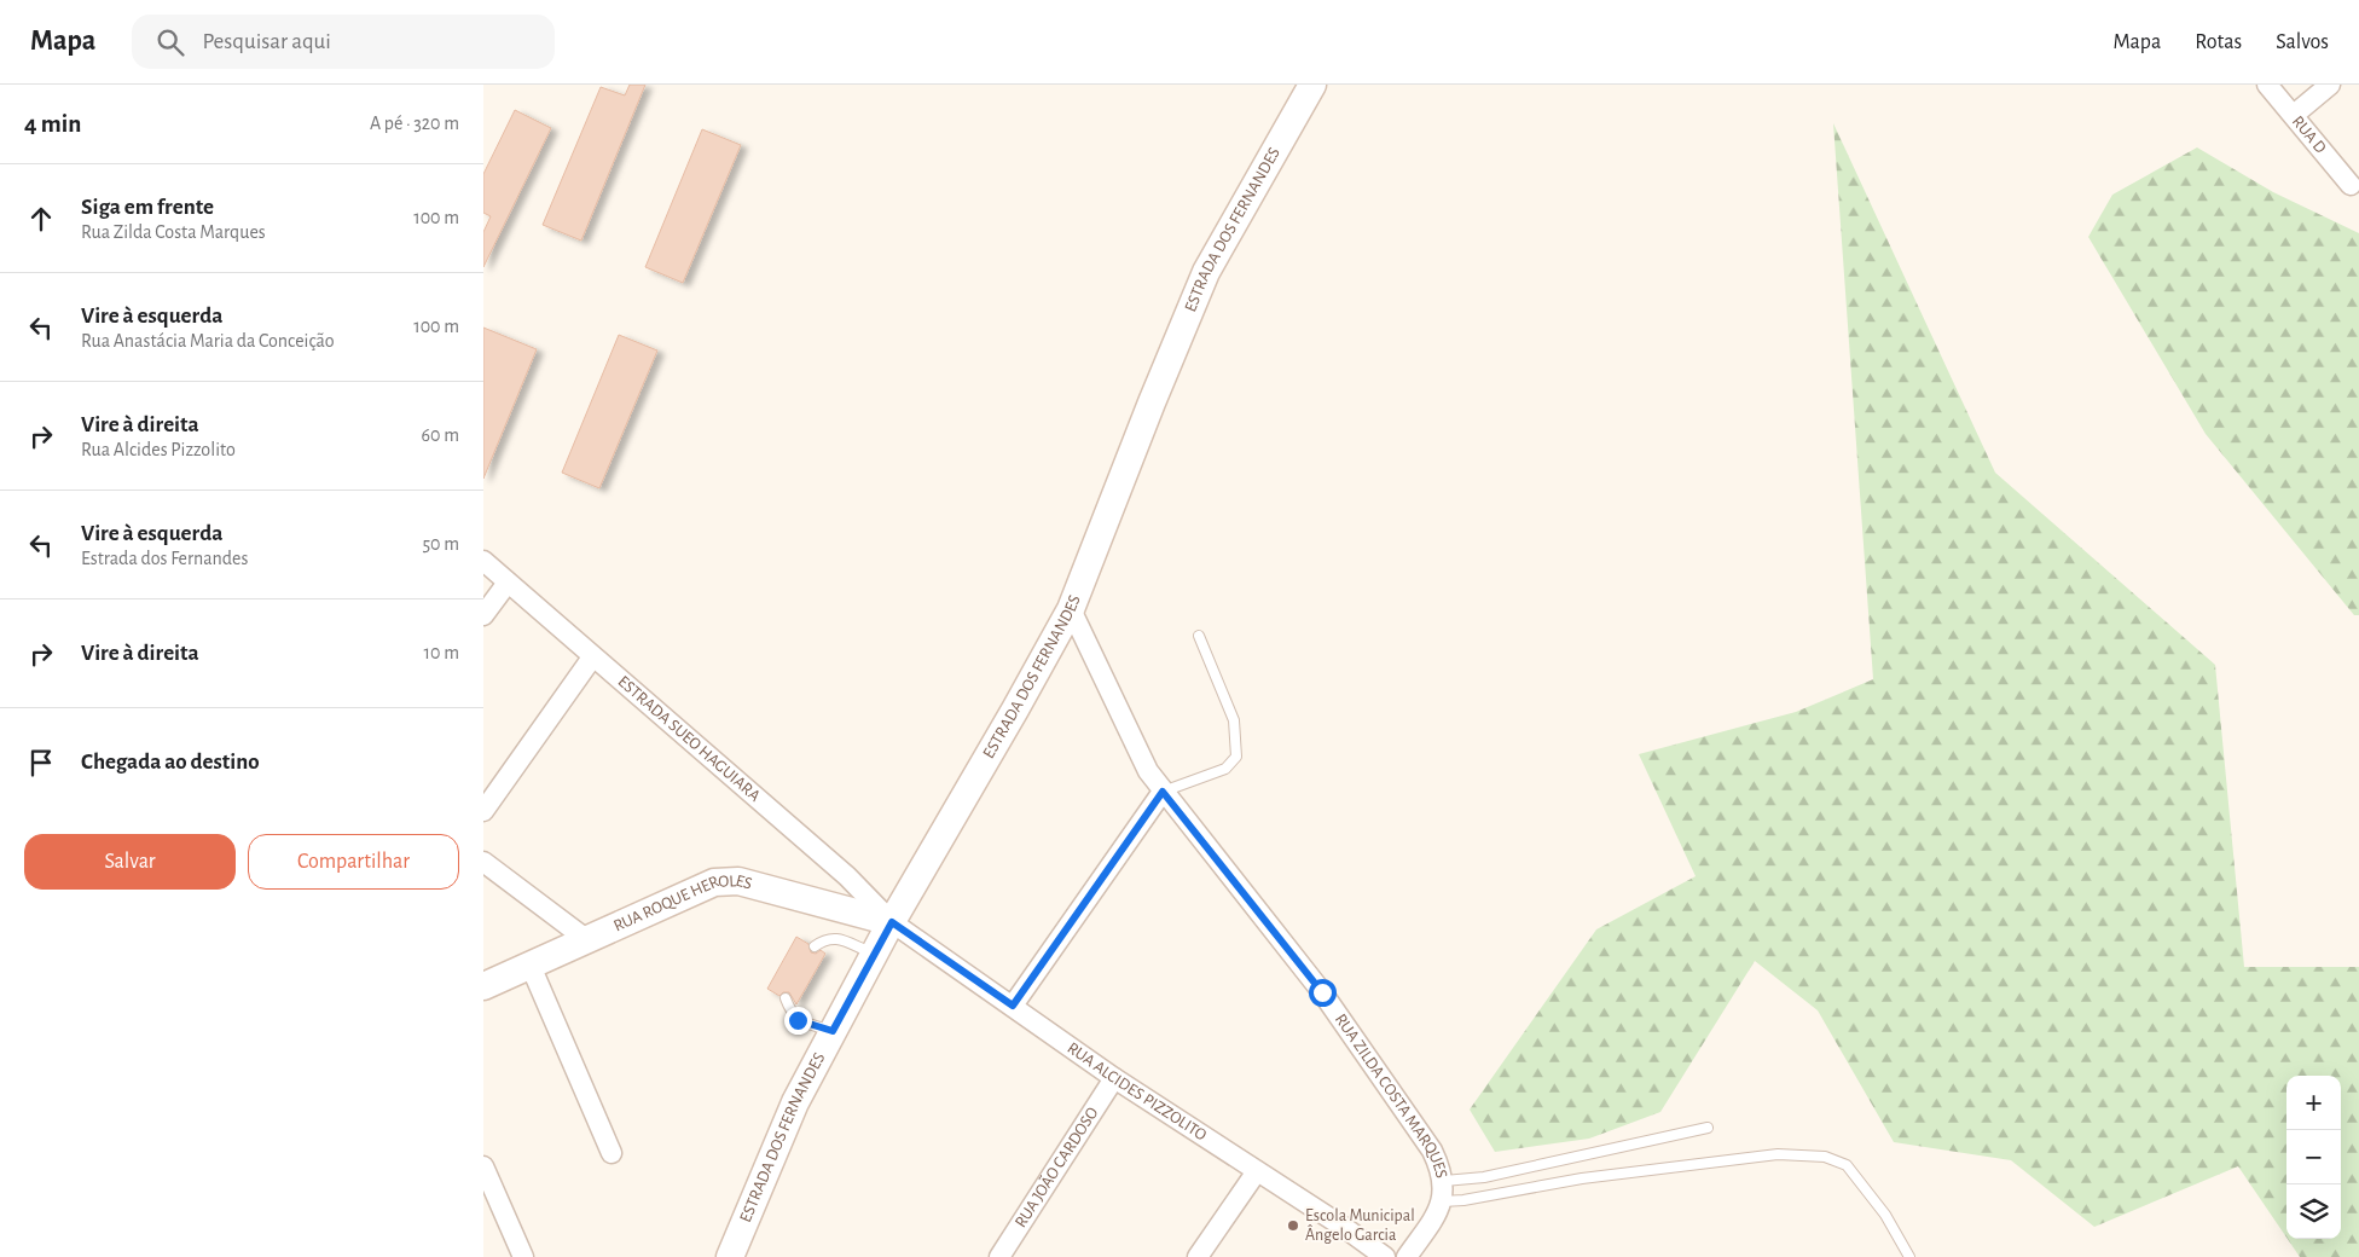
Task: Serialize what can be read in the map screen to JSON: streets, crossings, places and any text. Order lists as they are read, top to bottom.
{
  "streets": {
    "main road": ["ESTRADA DOS FERNANDES", "RUA ROQUE HEROLES"],
    "street": [
      "RUA D",
      "ESTRADA SUEO HAGUIARA",
      "RUA ALCIDES PIZZOLITO",
      "RUA ZILDA COSTA MARQUES",
      "RUA JOÃO CARDOSO"
    ]
  },
  "crossings": [
    ["ESTRADA DOS FERNANDES", "ESTRADA SUEO HAGUIARA"],
    ["ESTRADA DOS FERNANDES", "RUA ROQUE HEROLES"],
    ["ESTRADA DOS FERNANDES", "RUA ALCIDES PIZZOLITO"],
    ["ESTRADA DOS FERNANDES", "RUA ZILDA COSTA MARQUES"],
    ["ESTRADA SUEO HAGUIARA", "RUA ROQUE HEROLES"],
    ["ESTRADA SUEO HAGUIARA", "RUA ALCIDES PIZZOLITO"],
    ["RUA ROQUE HEROLES", "RUA ALCIDES PIZZOLITO"],
    ["RUA ALCIDES PIZZOLITO", "RUA JOÃO CARDOSO"]
  ],
  "places": ["Escola Municipal Ângelo Garcia"],
  "page": {
    "header": "Mapa",
    "search": "Pesquisar aqui",
    "nav": ["Mapa", "Rotas", "Salvos"],
    "heading": ["4 min", "A pé · 320 m"],
    "list": [
      ["Siga em frente", "Rua Zilda Costa Marques", "100 m"],
      ["Vire à esquerda", "Rua Anastácia Maria da Conceição", "100 m"],
      ["Vire à direita", "Rua Alcides Pizzolito", "60 m"],
      ["Vire à esquerda", "Estrada dos Fernandes", "50 m"],
      ["Vire à direita", "10 m"],
      "Chegada ao destino"
    ],
    "buttons": ["Salvar", "Compartilhar"],
    "map_buttons": ["+", "−"]
  }
}
